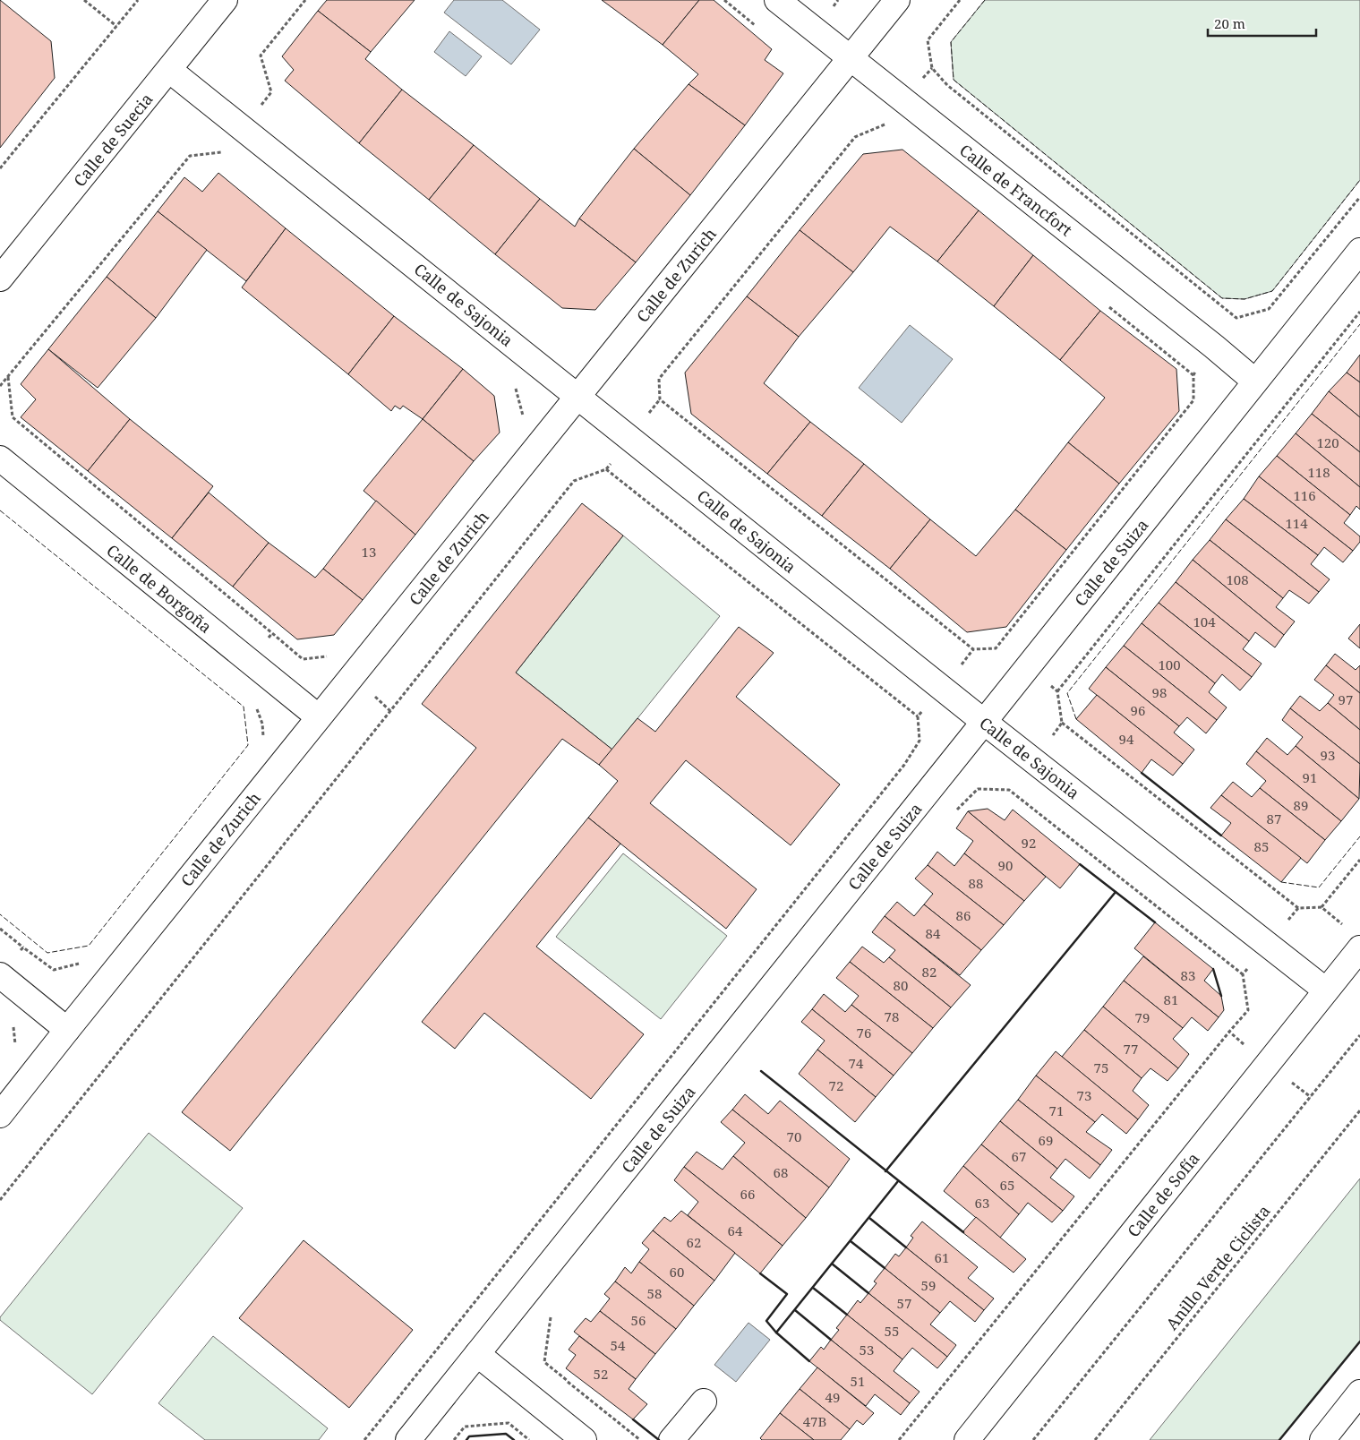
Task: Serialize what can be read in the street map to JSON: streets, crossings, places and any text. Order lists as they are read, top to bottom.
{
  "streets": {
    "main road": [
      "Calle de Suecia",
      "Calle de Francfort",
      "Calle de Zurich",
      "Calle de Sajonia",
      "Calle de Suiza",
      "Calle de Borgoña",
      "Calle de Sofía"
    ],
    "path": ["Anillo Verde Ciclista"]
  },
  "crossings": [
    ["Calle de Suecia", "Calle de Sajonia"],
    ["Calle de Francfort", "Calle de Zurich"],
    ["Calle de Francfort", "Calle de Suiza"],
    ["Calle de Zurich", "Calle de Sajonia"],
    ["Calle de Zurich", "Calle de Borgoña"],
    ["Calle de Sajonia", "Calle de Suiza"],
    ["Calle de Sajonia", "Calle de Sofía"]
  ],
  "house_numbers": [
    "120",
    "118",
    "116",
    "114",
    "13",
    "108",
    "104",
    "100",
    "98",
    "97",
    "96",
    "94",
    "93",
    "91",
    "89",
    "87",
    "92",
    "85",
    "90",
    "88",
    "86",
    "84",
    "82",
    "83",
    "80",
    "81",
    "78",
    "79",
    "76",
    "77",
    "74",
    "75",
    "72",
    "73",
    "71",
    "70",
    "69",
    "67",
    "68",
    "65",
    "66",
    "63",
    "64",
    "62",
    "61",
    "60",
    "59",
    "58",
    "57",
    "56",
    "55",
    "54",
    "53",
    "52",
    "51",
    "49",
    "47B"
  ],
  "scale_bar": "20 m"
}
